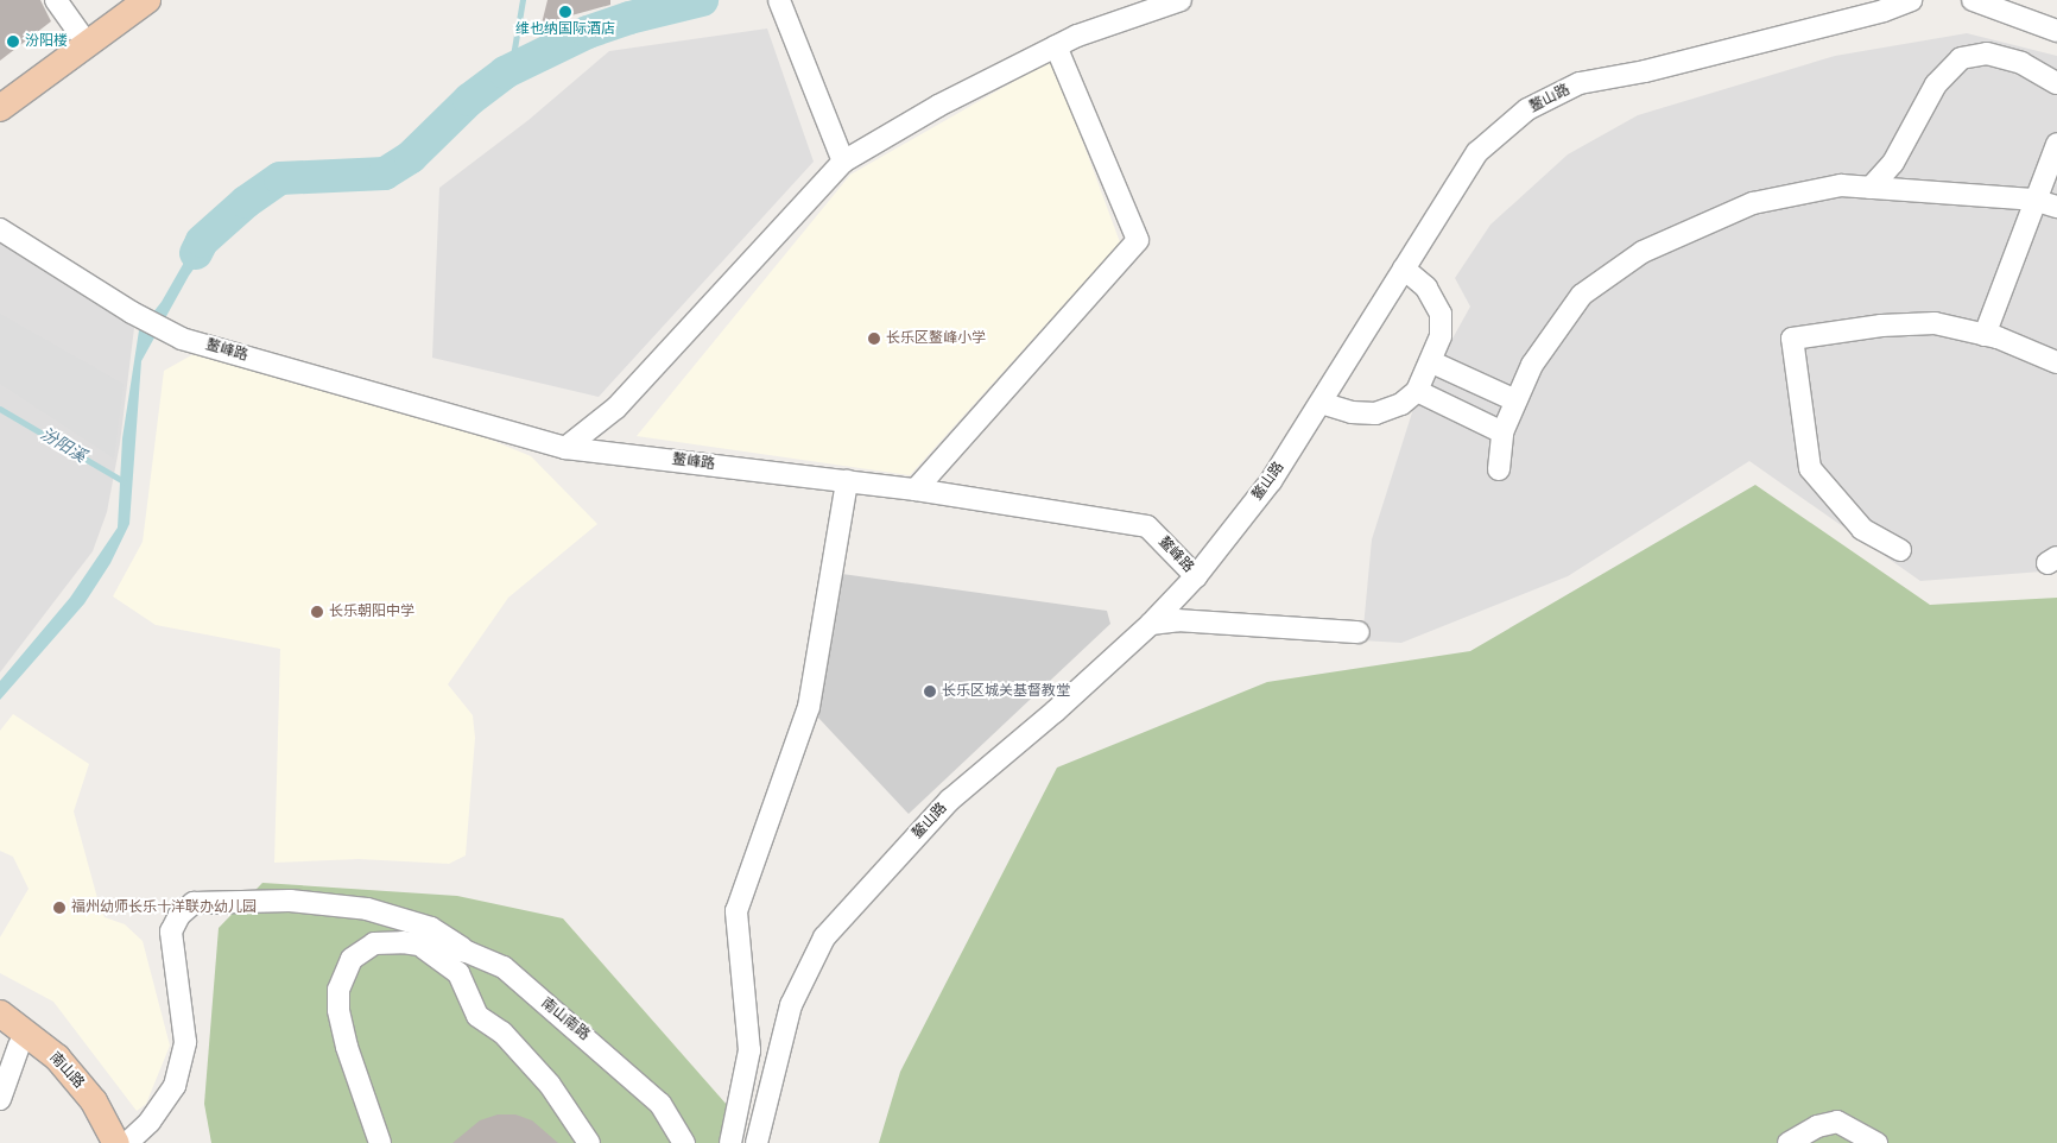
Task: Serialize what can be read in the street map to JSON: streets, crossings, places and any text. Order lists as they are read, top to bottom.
{
  "streets": {
    "main road": ["南山路"],
    "street": ["鳌山路", "鳌峰路", "南山南路"]
  },
  "crossings": [
    ["鳌山路", "鳌峰路"]
  ],
  "water": ["汾阳溪"],
  "places": [
    "维也纳国际酒店",
    "汾阳楼",
    "长乐区鳌峰小学",
    "长乐朝阳中学",
    "长乐区城关基督教堂",
    "福州幼师长乐十洋联办幼儿园"
  ]
}
